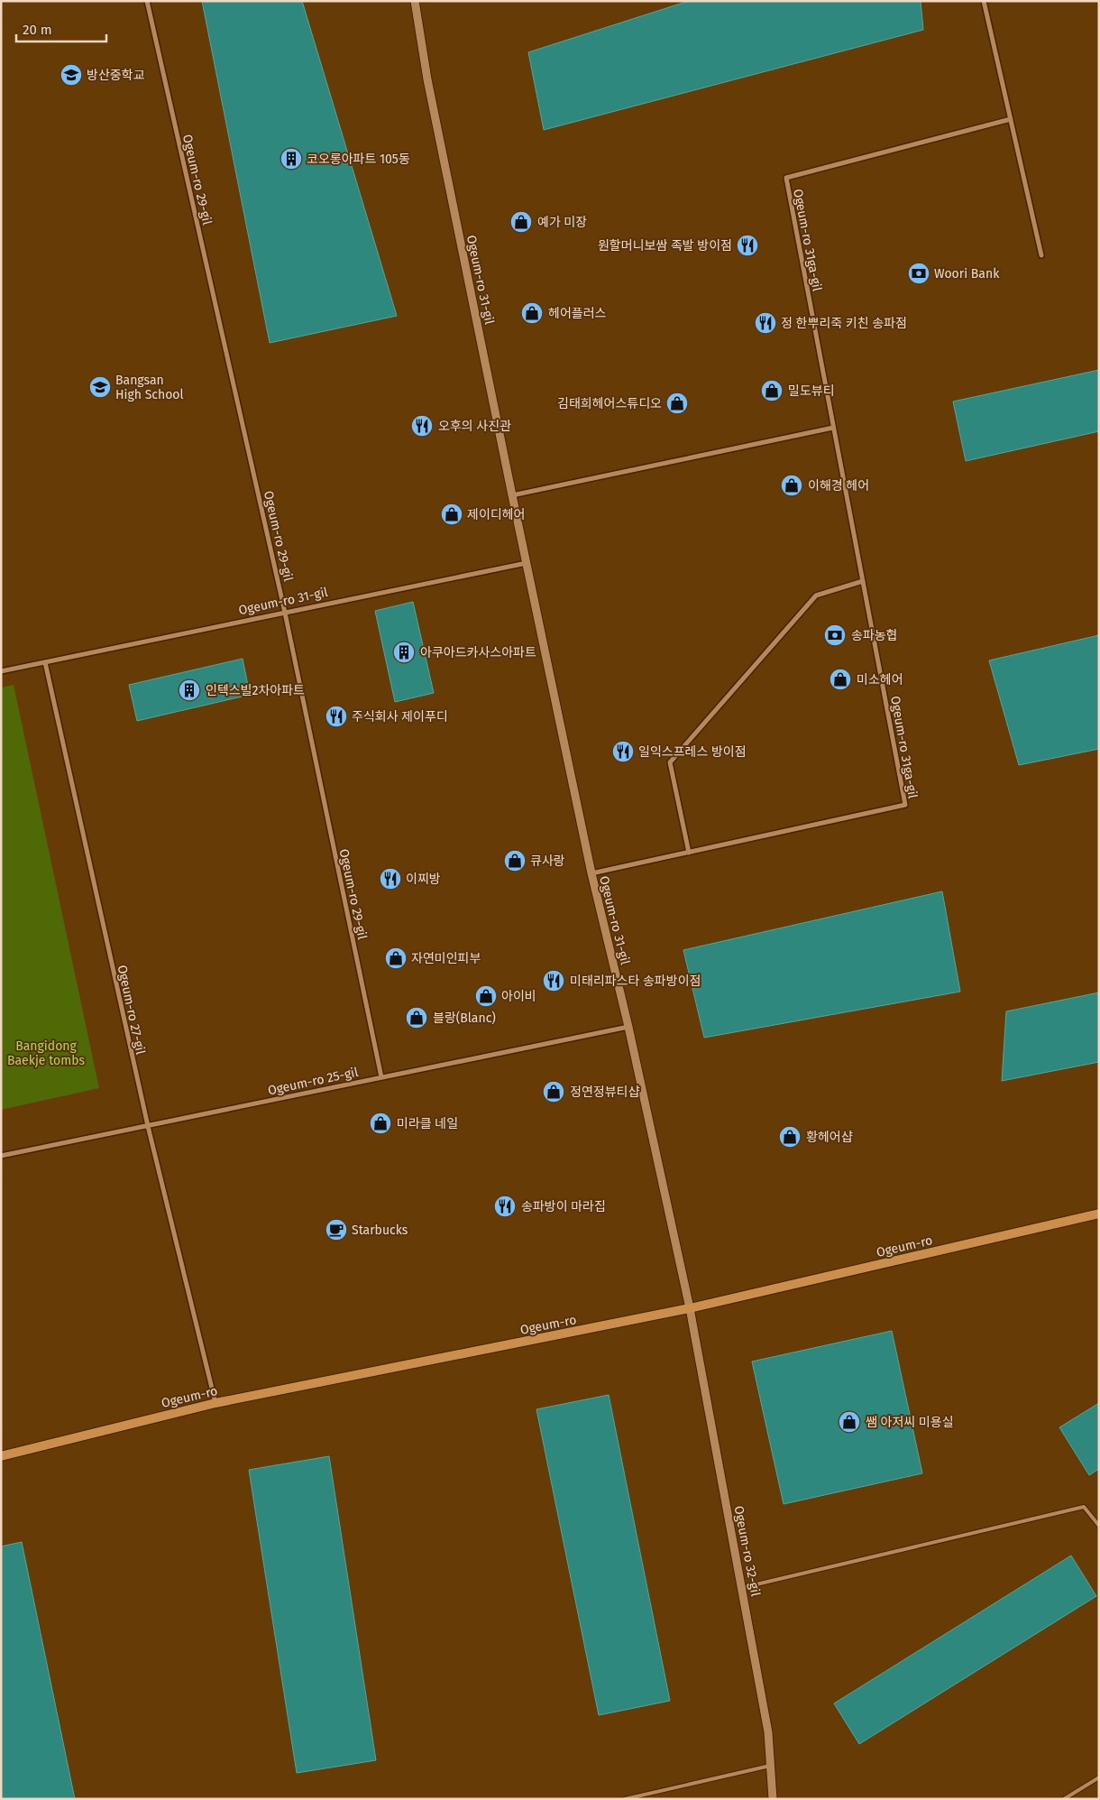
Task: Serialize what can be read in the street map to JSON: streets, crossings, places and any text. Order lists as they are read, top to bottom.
{
  "streets": {
    "main road": ["Ogeum-ro"],
    "street": [
      "Ogeum-ro 29-gil",
      "Ogeum-ro 31ga-gil",
      "Ogeum-ro 31-gil",
      "Ogeum-ro 27-gil",
      "Ogeum-ro 25-gil",
      "Ogeum-ro 32-gil"
    ]
  },
  "crossings": [
    ["Ogeum-ro 29-gil", "Ogeum-ro 31-gil"],
    ["Ogeum-ro 29-gil", "Ogeum-ro 25-gil"],
    ["Ogeum-ro 31ga-gil", "Ogeum-ro 31-gil"],
    ["Ogeum-ro 31-gil", "Ogeum-ro 27-gil"],
    ["Ogeum-ro 31-gil", "Ogeum-ro 25-gil"],
    ["Ogeum-ro 31-gil", "Ogeum-ro"],
    ["Ogeum-ro 31-gil", "Ogeum-ro 32-gil"],
    ["Ogeum-ro 27-gil", "Ogeum-ro 25-gil"],
    ["Ogeum-ro 27-gil", "Ogeum-ro"],
    ["Ogeum-ro", "Ogeum-ro 32-gil"]
  ],
  "parks": ["Bangidong Baekje tombs"],
  "places": {
    "school or university": ["방산중학교", "Bangsan High School"],
    "building": ["코오롱아파트 105동", "아쿠아드카사스아파트", "인텍스빌2차아파트"],
    "shop": [
      "예가 미장",
      "헤어플러스",
      "밀도뷰티",
      "김태희헤어스튜디오",
      "이해경 헤어",
      "제이디헤어",
      "미소헤어",
      "큐사랑",
      "자연미인피부",
      "아이비",
      "블랑(Blanc)",
      "정연정뷰티샵",
      "미라클 네일",
      "황헤어샵",
      "쌤 아저씨 미용실"
    ],
    "restaurant": [
      "원할머니보쌈 족발 방이점",
      "정 한뿌리죽 키친 송파점",
      "오후의 사진관",
      "주식회사 제이푸디",
      "일익스프레스 방이점",
      "이찌방",
      "미태리파스타 송파방이점",
      "송파방이 마라집"
    ],
    "bank": ["Woori Bank", "송파농협"],
    "cafe": ["Starbucks"]
  },
  "scale_bar": "20 m"
}
